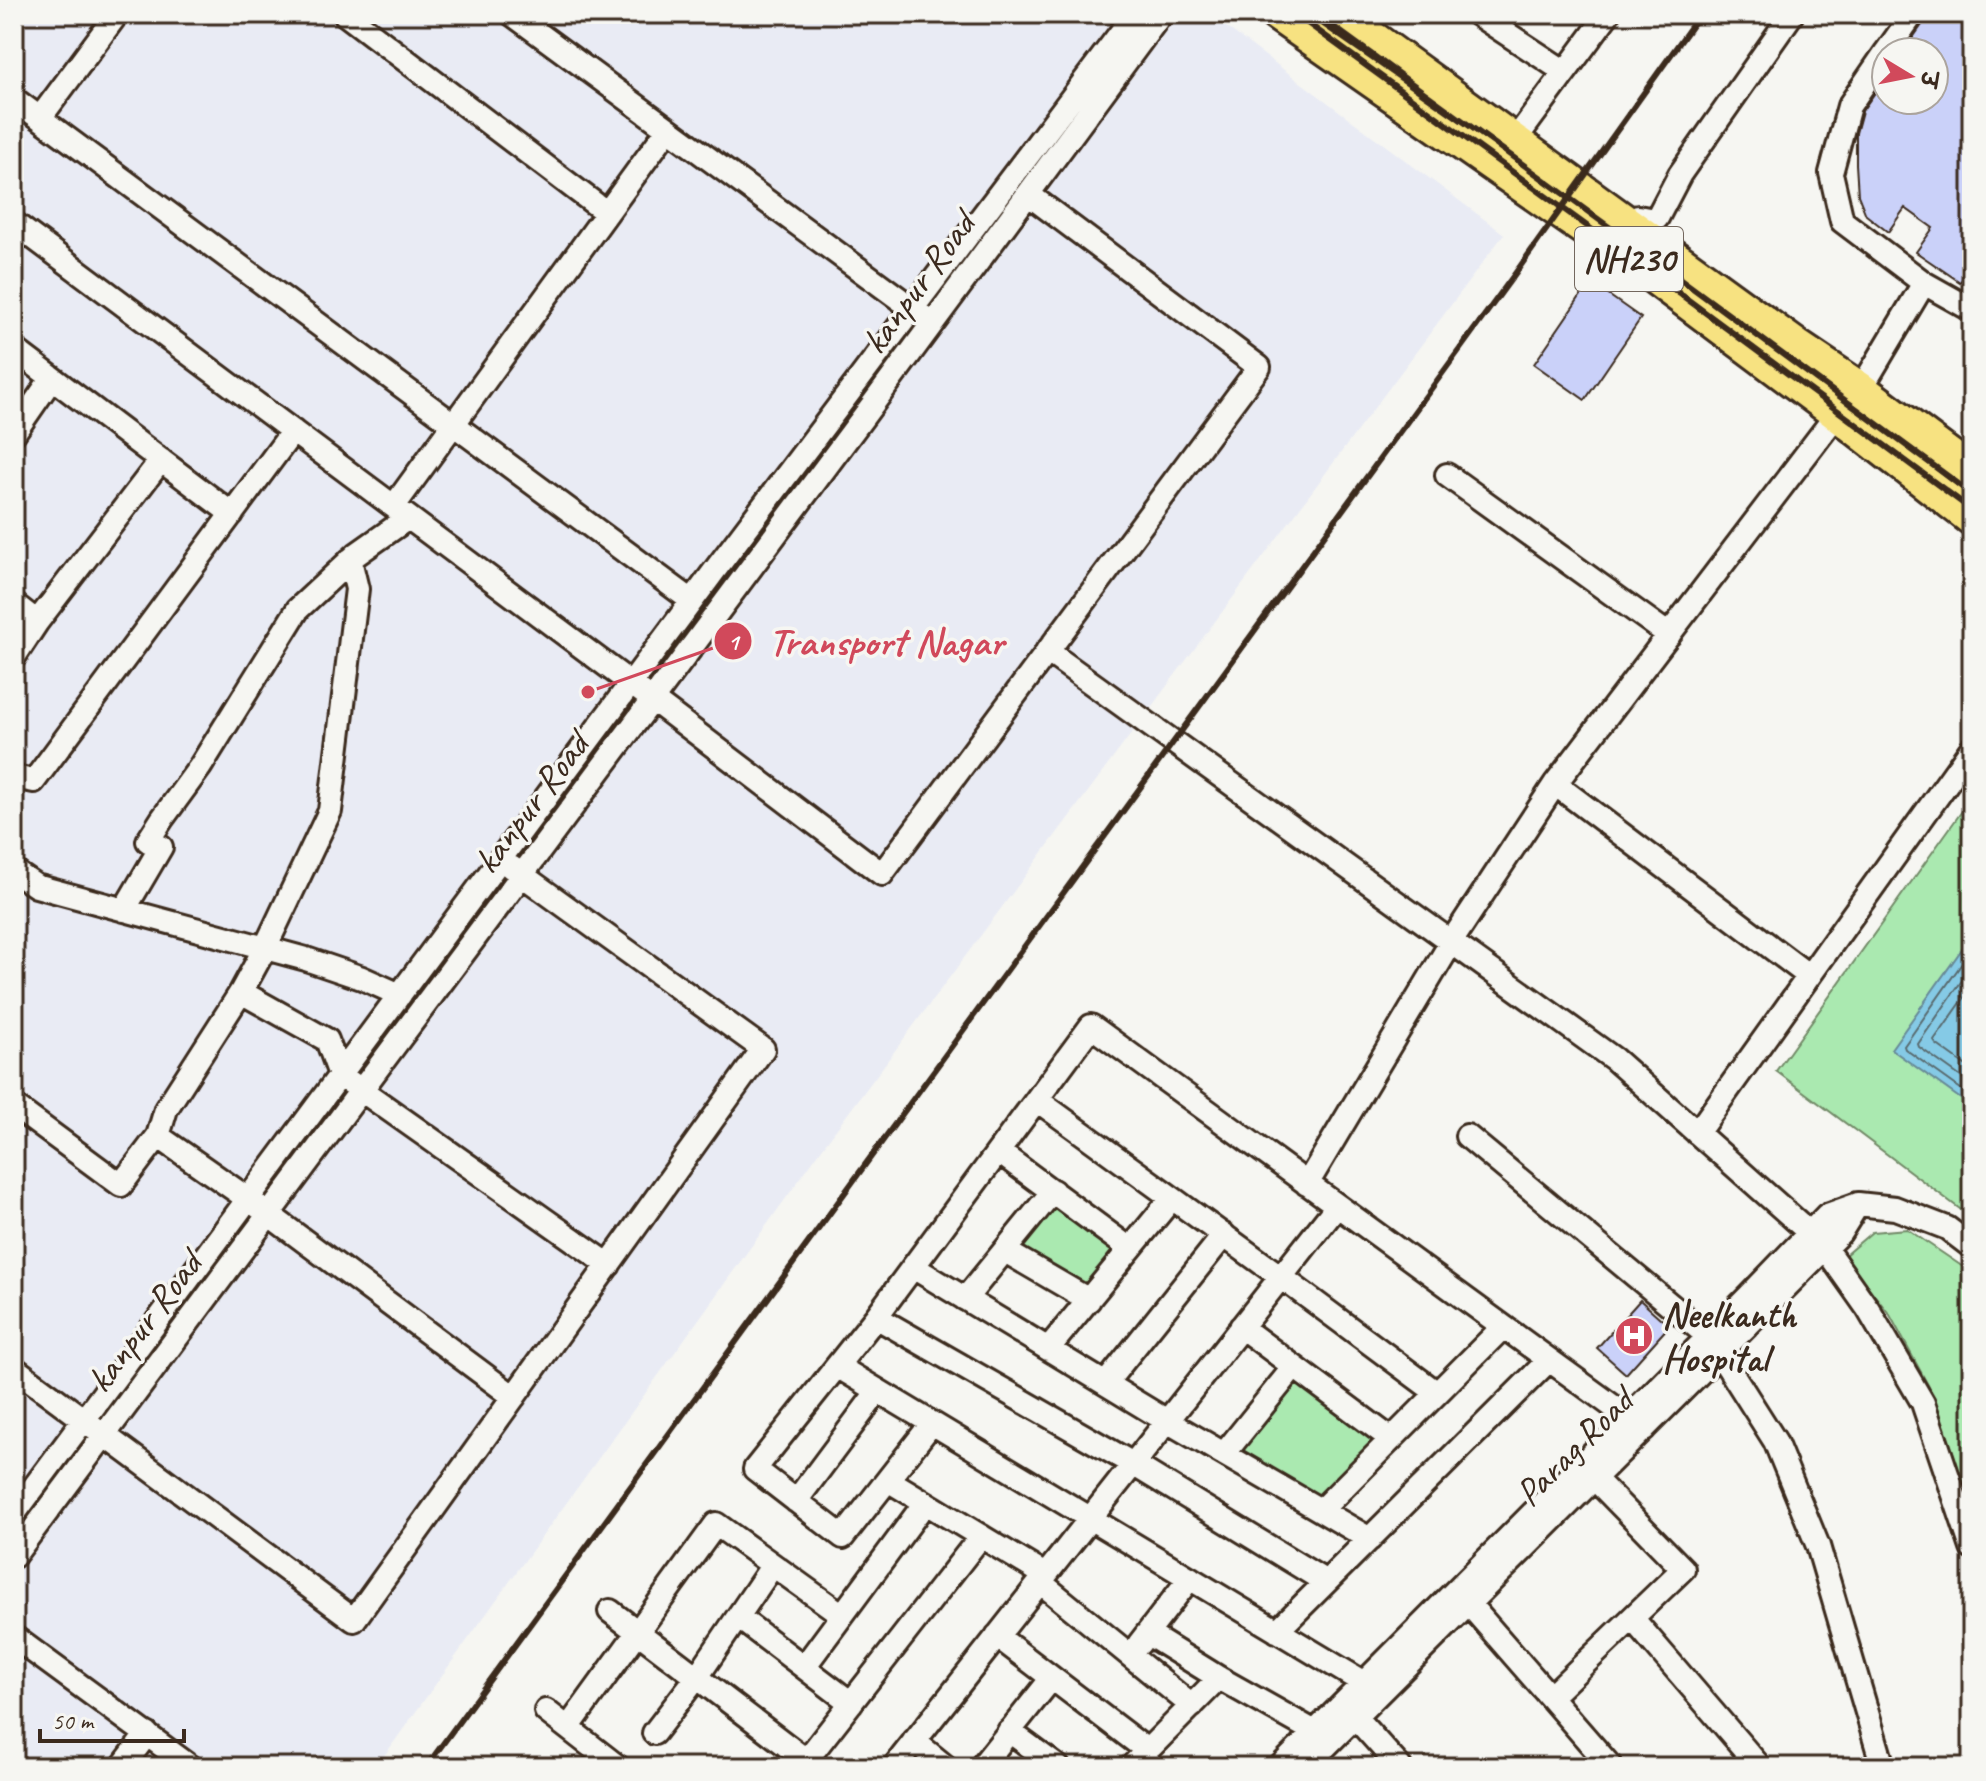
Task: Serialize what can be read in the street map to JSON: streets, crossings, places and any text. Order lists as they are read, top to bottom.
{
  "streets": {
    "highway": ["NH230"],
    "street": ["kanpur Road", "Parag Road"]
  },
  "places": {
    "other": ["Transport Nagar"],
    "hospital": ["Neelkanth Hospital"]
  },
  "scale_bar": "50 m",
  "north": "right"
}
